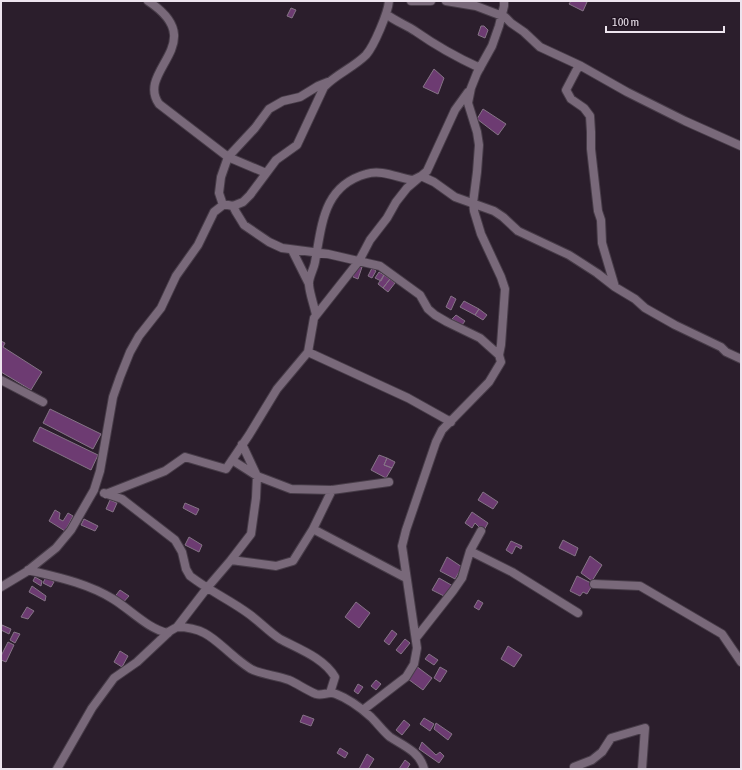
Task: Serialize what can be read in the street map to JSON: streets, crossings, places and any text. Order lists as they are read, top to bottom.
{
  "scale_bar": "100 m"
}
